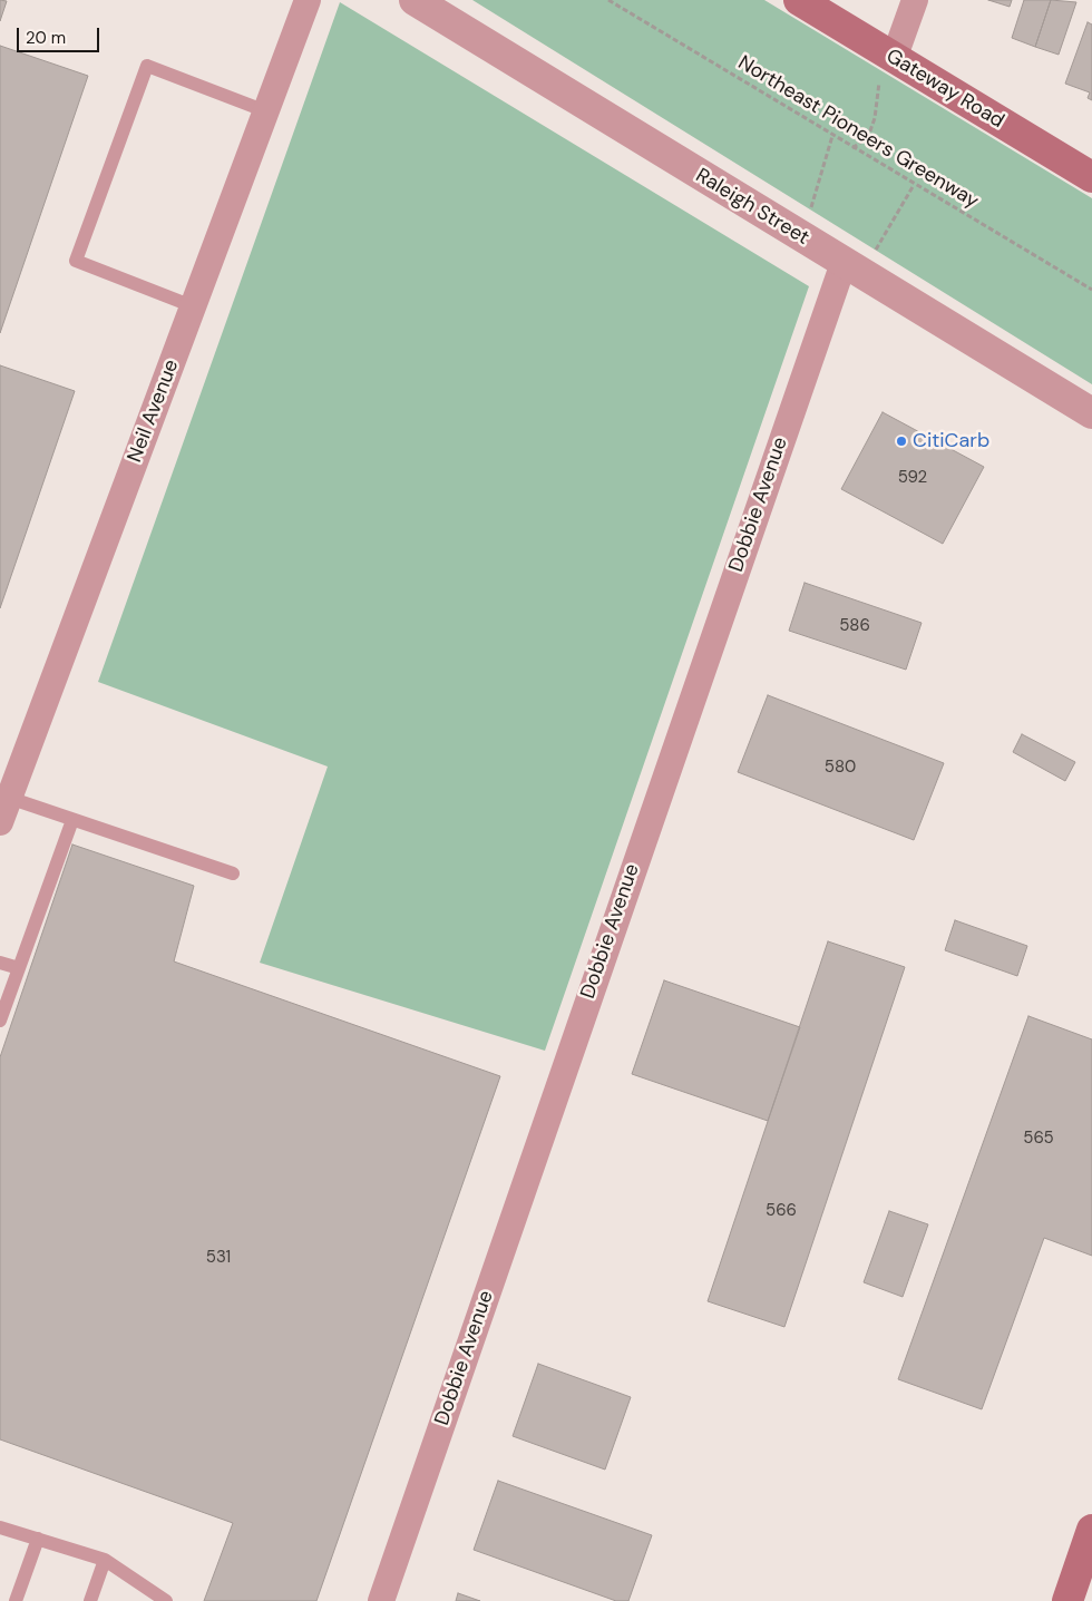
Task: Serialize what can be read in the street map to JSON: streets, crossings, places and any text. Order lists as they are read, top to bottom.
{
  "streets": {
    "main road": ["Gateway Road"],
    "street": ["Raleigh Street", "Neil Avenue", "Dobbie Avenue"],
    "path": ["Northeast Pioneers Greenway"]
  },
  "crossings": [
    ["Raleigh Street", "Dobbie Avenue"]
  ],
  "places": ["CitiCarb"],
  "house_numbers": [
    "592",
    "586",
    "580",
    "565",
    "566",
    "531"
  ],
  "scale_bar": "20 m"
}
